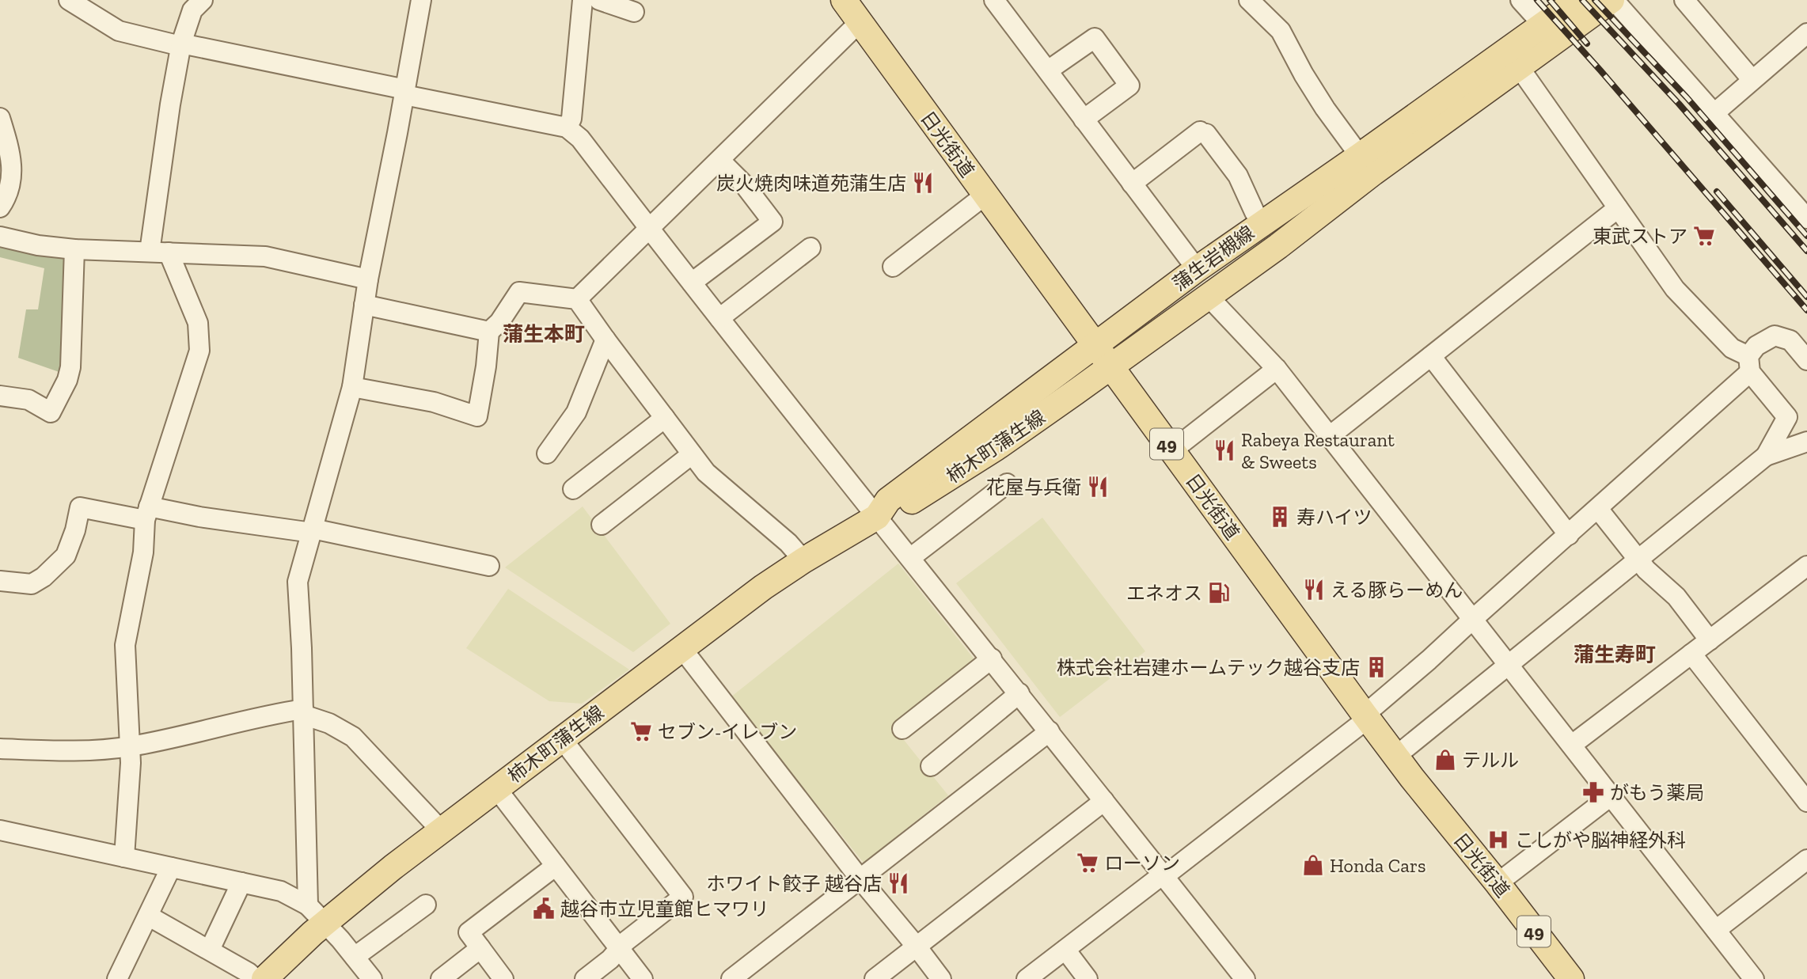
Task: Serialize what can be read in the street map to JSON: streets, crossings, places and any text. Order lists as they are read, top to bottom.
{
  "streets": {
    "main road": [
      "日光街道",
      "蒲生岩槻線",
      "49",
      "柿木町蒲生線"
    ]
  },
  "crossings": [
    ["日光街道", "蒲生岩槻線"],
    ["日光街道", "柿木町蒲生線"],
    ["蒲生岩槻線", "柿木町蒲生線"]
  ],
  "districts": ["蒲生本町", "蒲生寿町"],
  "places": {
    "restaurant": [
      "炭火焼肉味道苑蒲生店",
      "Rabeya Restaurant & Sweets",
      "花屋与兵衛",
      "える豚らーめん",
      "ホワイト餃子 越谷店"
    ],
    "supermarket": ["東武ストア", "セブン-イレブン", "ローソン"],
    "building": ["寿ハイツ", "株式会社岩建ホームテック越谷支店"],
    "fuel station": ["エネオス"],
    "shop": ["テルル", "Honda Cars"],
    "pharmacy": ["がもう薬局"],
    "hospital": ["こしがや脳神経外科"],
    "public building": ["越谷市立児童館ヒマワリ"]
  }
}
